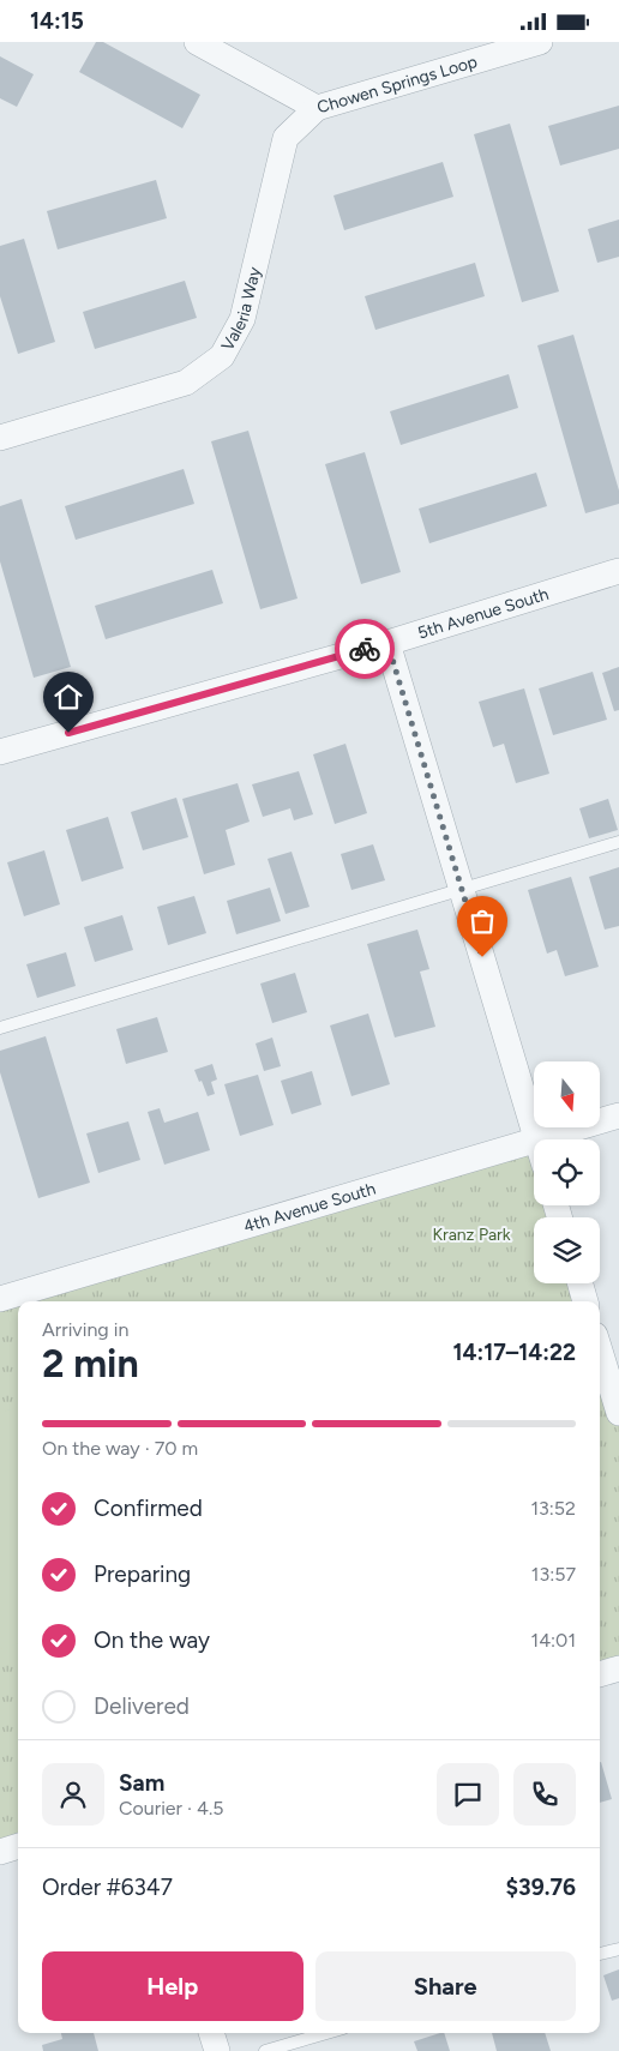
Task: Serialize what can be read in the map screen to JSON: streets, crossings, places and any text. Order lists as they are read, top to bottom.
{
  "streets": {
    "street": [
      "Chowen Springs Loop",
      "Valeria Way",
      "5th Avenue South",
      "4th Avenue South"
    ]
  },
  "crossings": [
    ["Chowen Springs Loop", "Valeria Way"]
  ],
  "parks": ["Kranz Park"],
  "north": "bottom",
  "page": {
    "status": "14:15",
    "heading": ["2 min", "Arriving in", "14:17–14:22"],
    "panel": [
      "Sam",
      "Courier · 4.5",
      "Order #6347",
      "$39.76"
    ],
    "bar": "On the way · 70 m",
    "list": [
      ["Confirmed", "13:52"],
      ["Preparing", "13:57"],
      ["On the way", "14:01"],
      "Delivered"
    ],
    "buttons": ["Help", "Share"]
  }
}
